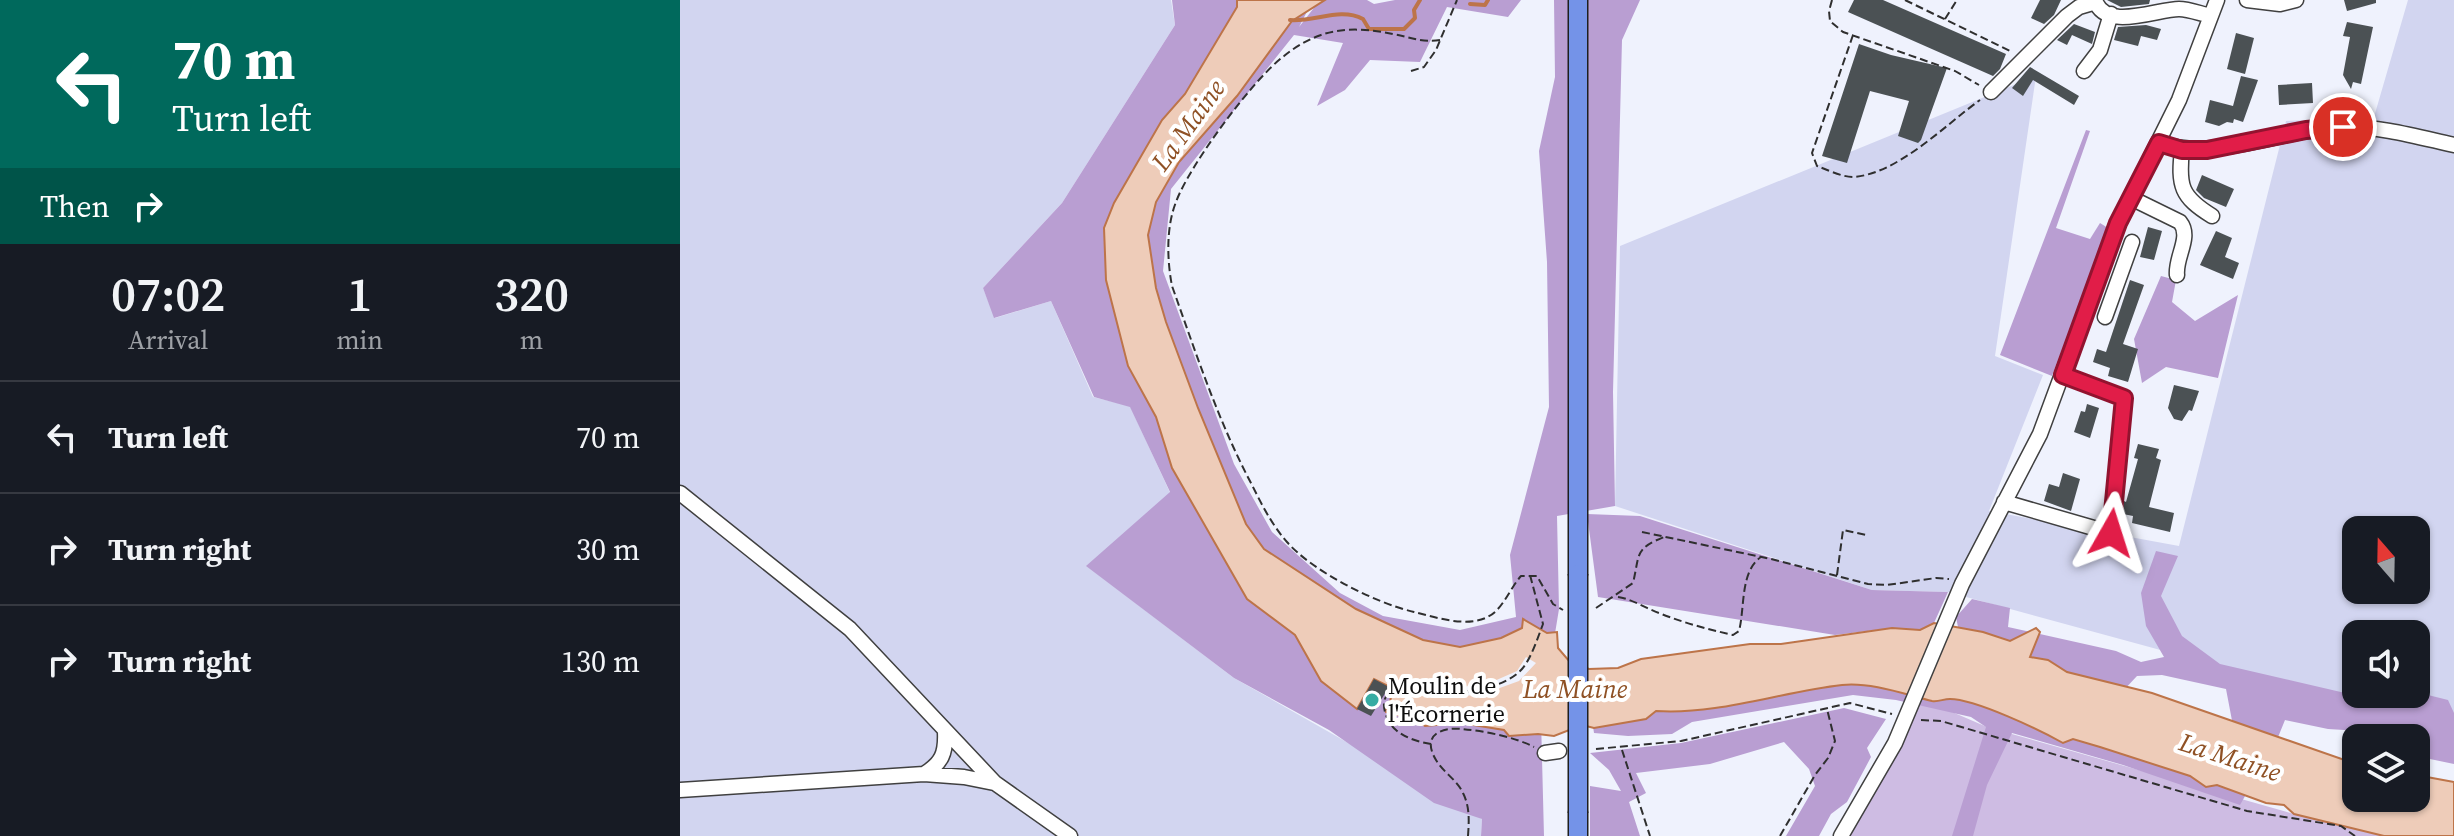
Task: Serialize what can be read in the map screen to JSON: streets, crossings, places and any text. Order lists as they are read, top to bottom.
{
  "water": ["La Maine"],
  "places": ["Moulin de l'Écornerie"],
  "north": "top",
  "page": {
    "turn": ["70 m", "Turn left"],
    "then": "Then",
    "eta": [
      "07:02",
      "Arrival",
      "1",
      "min",
      "320",
      "m"
    ],
    "list": [
      {
        "name": "Turn left",
        "value": "70 m"
      },
      {
        "name": "Turn right",
        "value": "30 m"
      },
      {
        "name": "Turn right",
        "value": "130 m"
      }
    ]
  }
}
